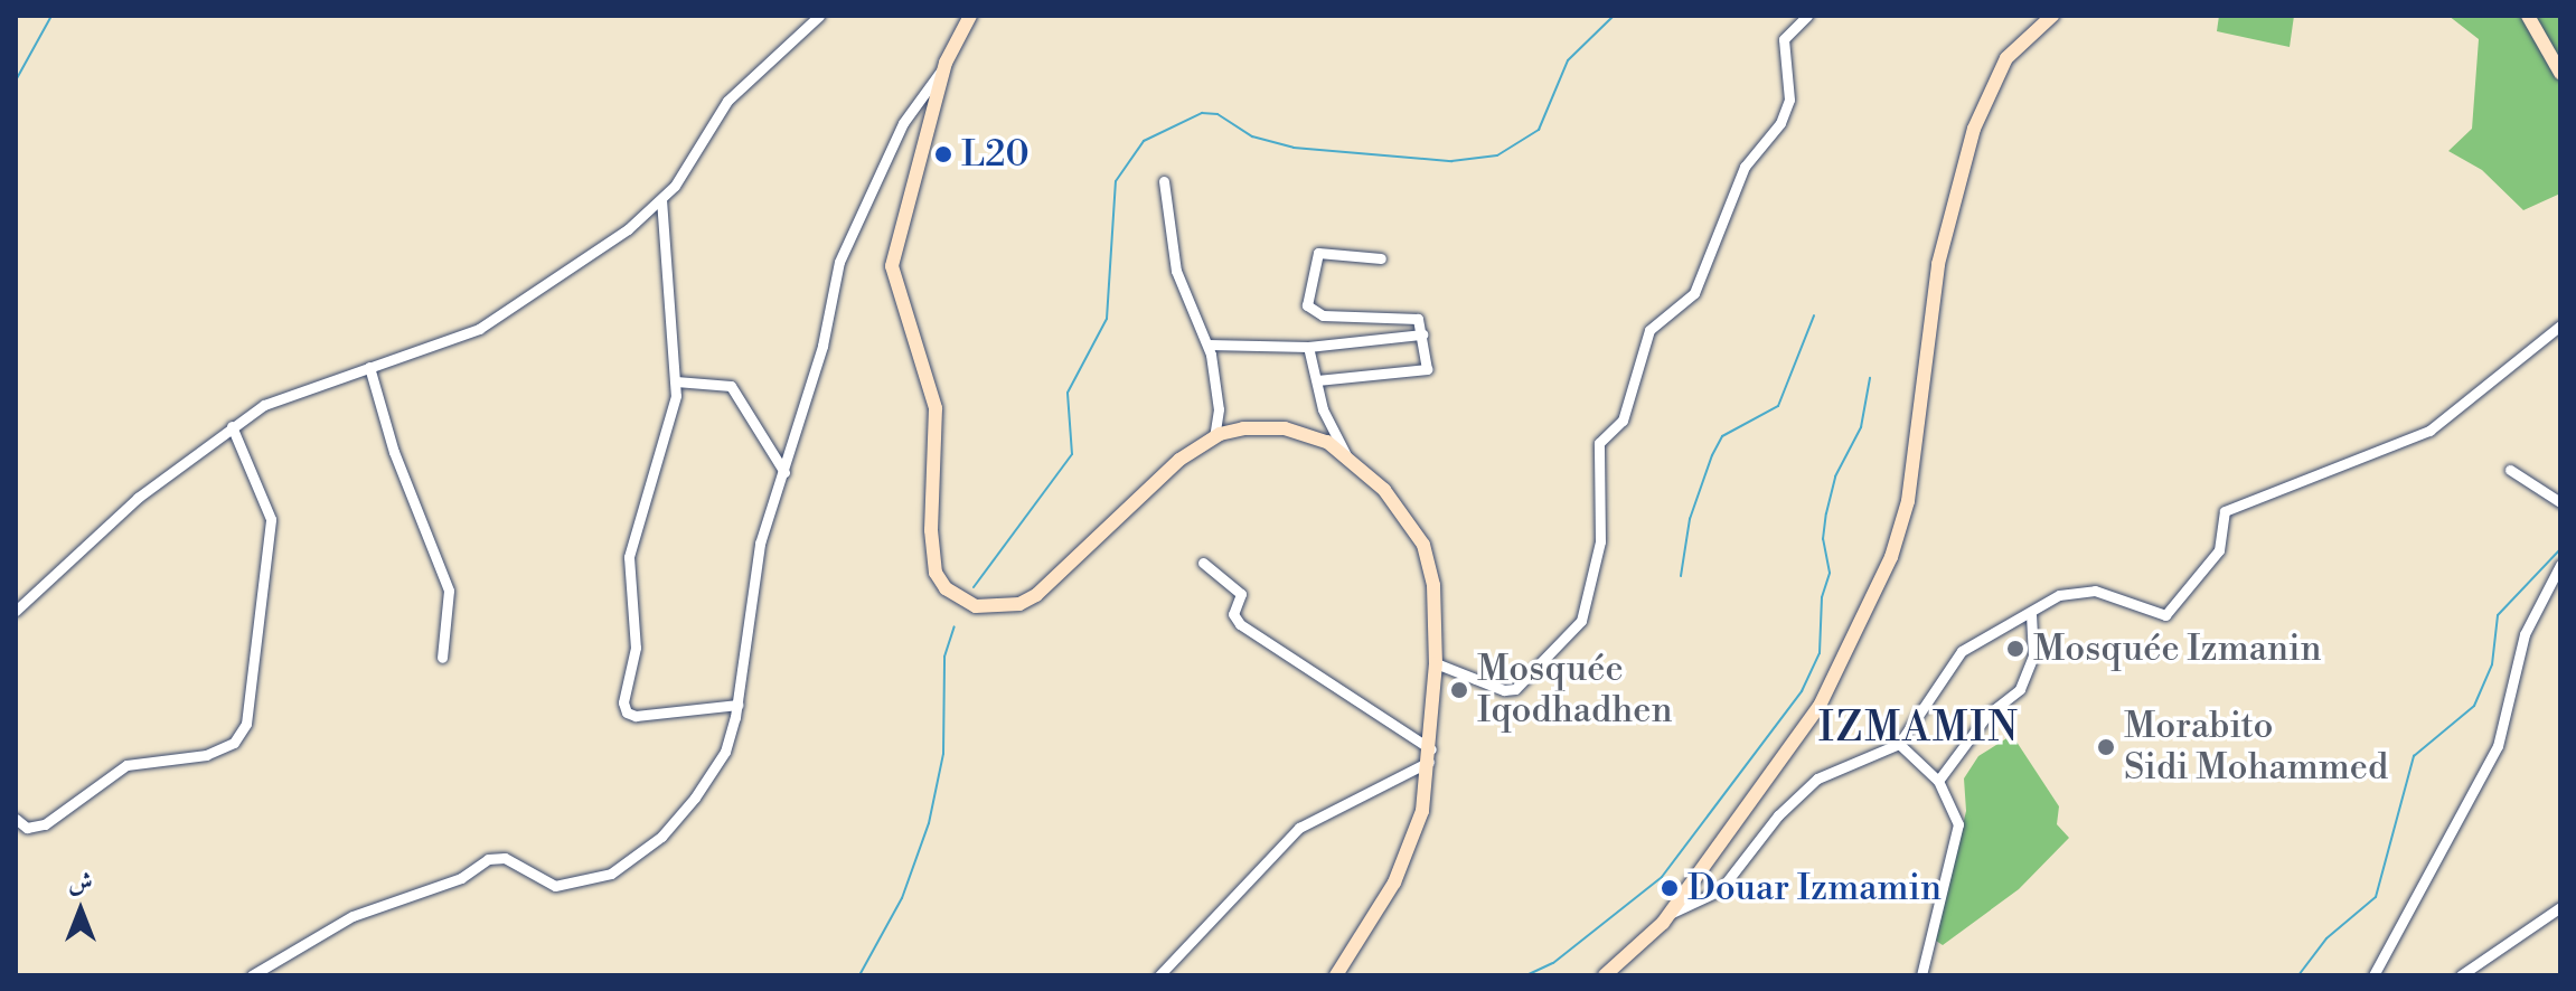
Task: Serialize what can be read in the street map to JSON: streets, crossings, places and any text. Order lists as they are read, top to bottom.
{
  "districts": ["IZMAMIN"],
  "places": [
    "L20",
    "Mosquée Izmanin",
    "Mosquée Iqodhadhen",
    "Morabito Sidi Mohammed",
    "Douar Izmamin"
  ],
  "north": "top"
}
